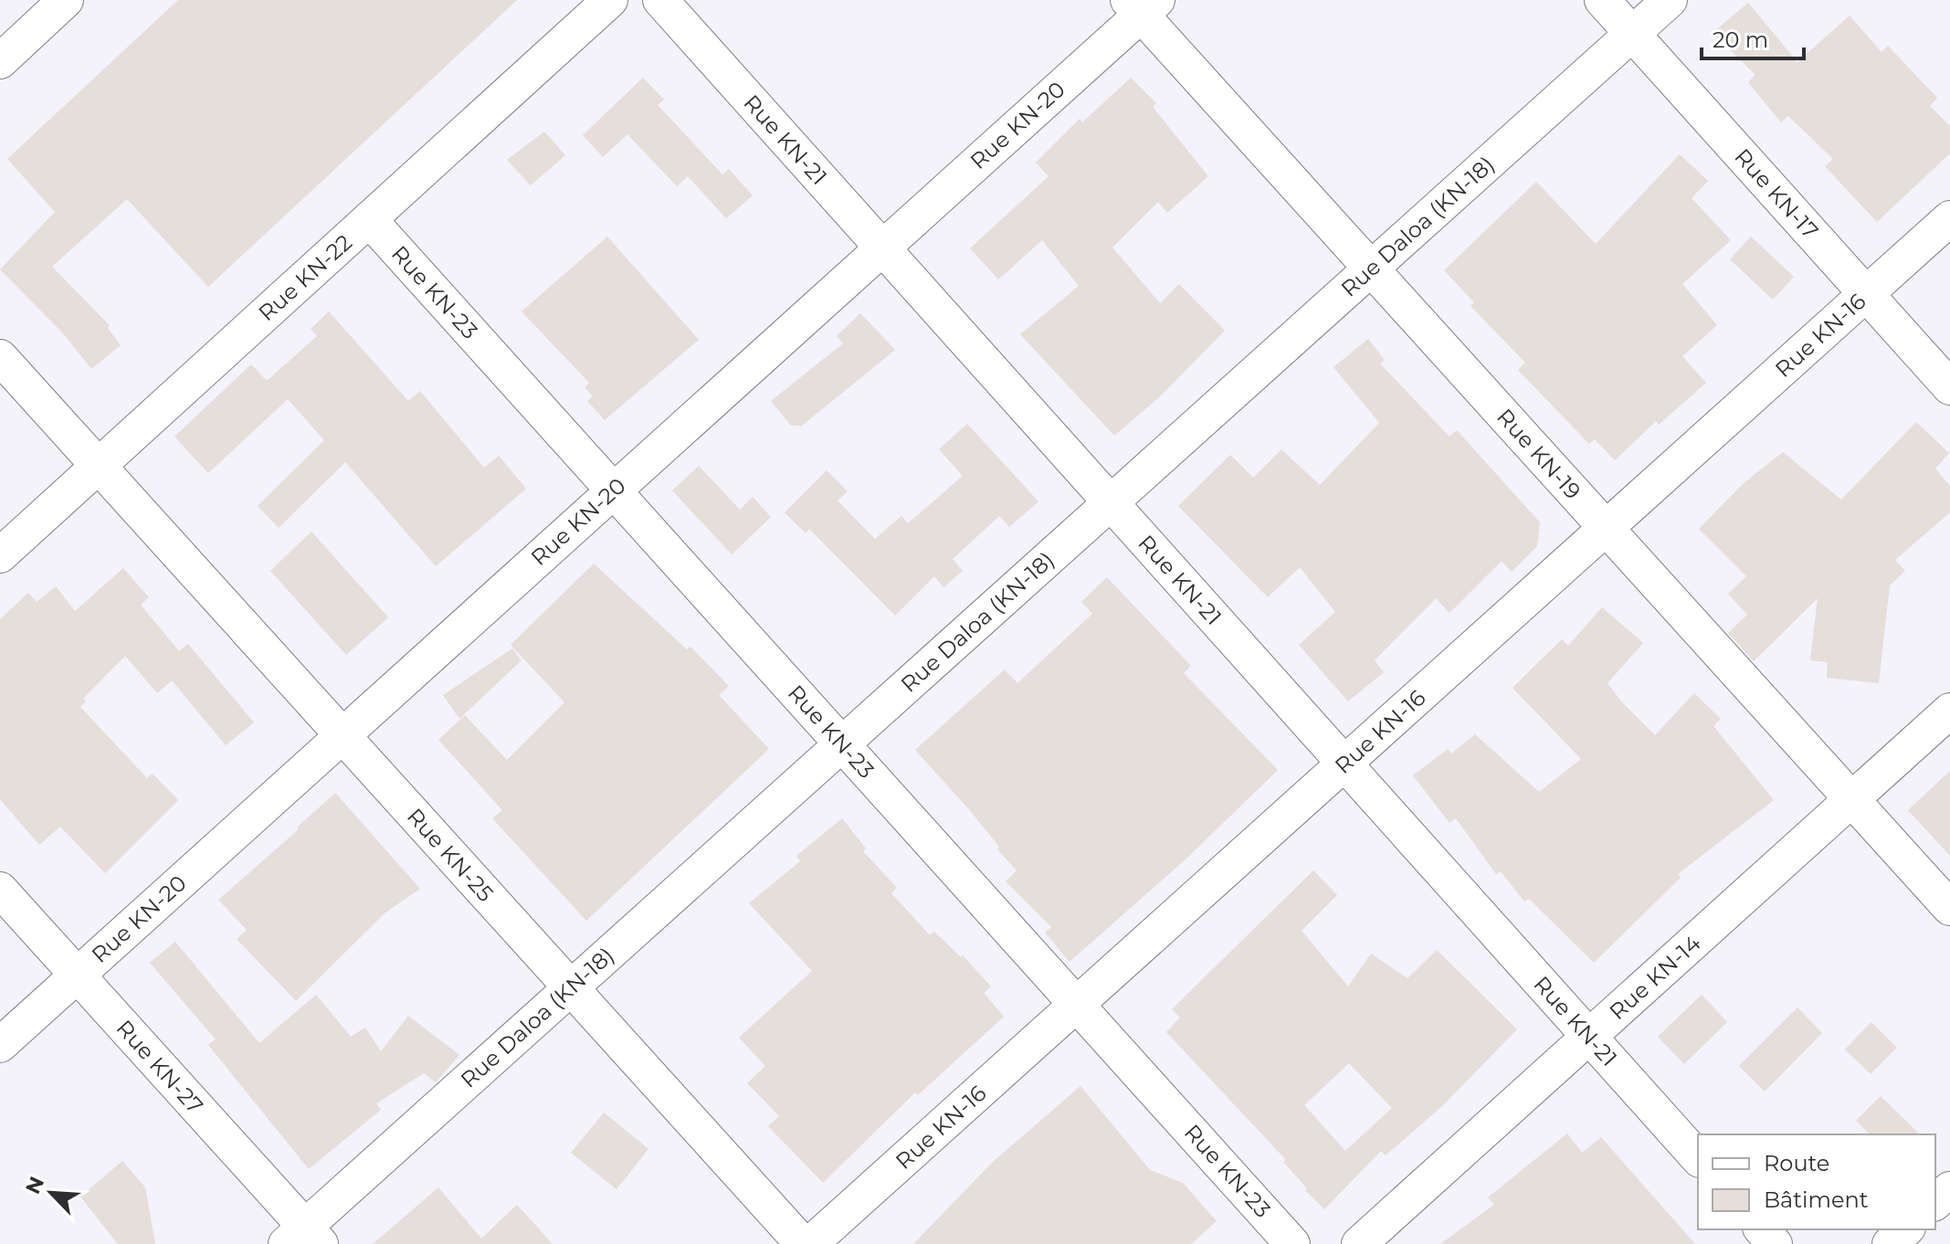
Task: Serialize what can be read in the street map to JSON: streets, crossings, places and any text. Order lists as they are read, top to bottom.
{
  "streets": {
    "street": [
      "Rue KN-20",
      "Rue KN-21",
      "Rue KN-17",
      "Rue Daloa (KN-18)",
      "Rue KN-22",
      "Rue KN-23",
      "Rue KN-16",
      "Rue KN-19",
      "Rue KN-25",
      "Rue KN-14",
      "Rue KN-27"
    ]
  },
  "crossings": [
    ["Rue KN-20", "Rue KN-21"],
    ["Rue KN-20", "Rue KN-23"],
    ["Rue KN-20", "Rue KN-19"],
    ["Rue KN-20", "Rue KN-25"],
    ["Rue KN-20", "Rue KN-27"],
    ["Rue KN-21", "Rue Daloa (KN-18)"],
    ["Rue KN-21", "Rue KN-16"],
    ["Rue KN-21", "Rue KN-14"],
    ["Rue KN-17", "Rue Daloa (KN-18)"],
    ["Rue KN-17", "Rue KN-16"],
    ["Rue Daloa (KN-18)", "Rue KN-23"],
    ["Rue Daloa (KN-18)", "Rue KN-19"],
    ["Rue Daloa (KN-18)", "Rue KN-25"],
    ["Rue Daloa (KN-18)", "Rue KN-27"],
    ["Rue KN-22", "Rue KN-23"],
    ["Rue KN-22", "Rue KN-25"],
    ["Rue KN-23", "Rue KN-16"],
    ["Rue KN-16", "Rue KN-19"],
    ["Rue KN-19", "Rue KN-14"]
  ],
  "legend": ["Route", "Bâtiment"],
  "scale_bar": "20 m",
  "north": "top left"
}
